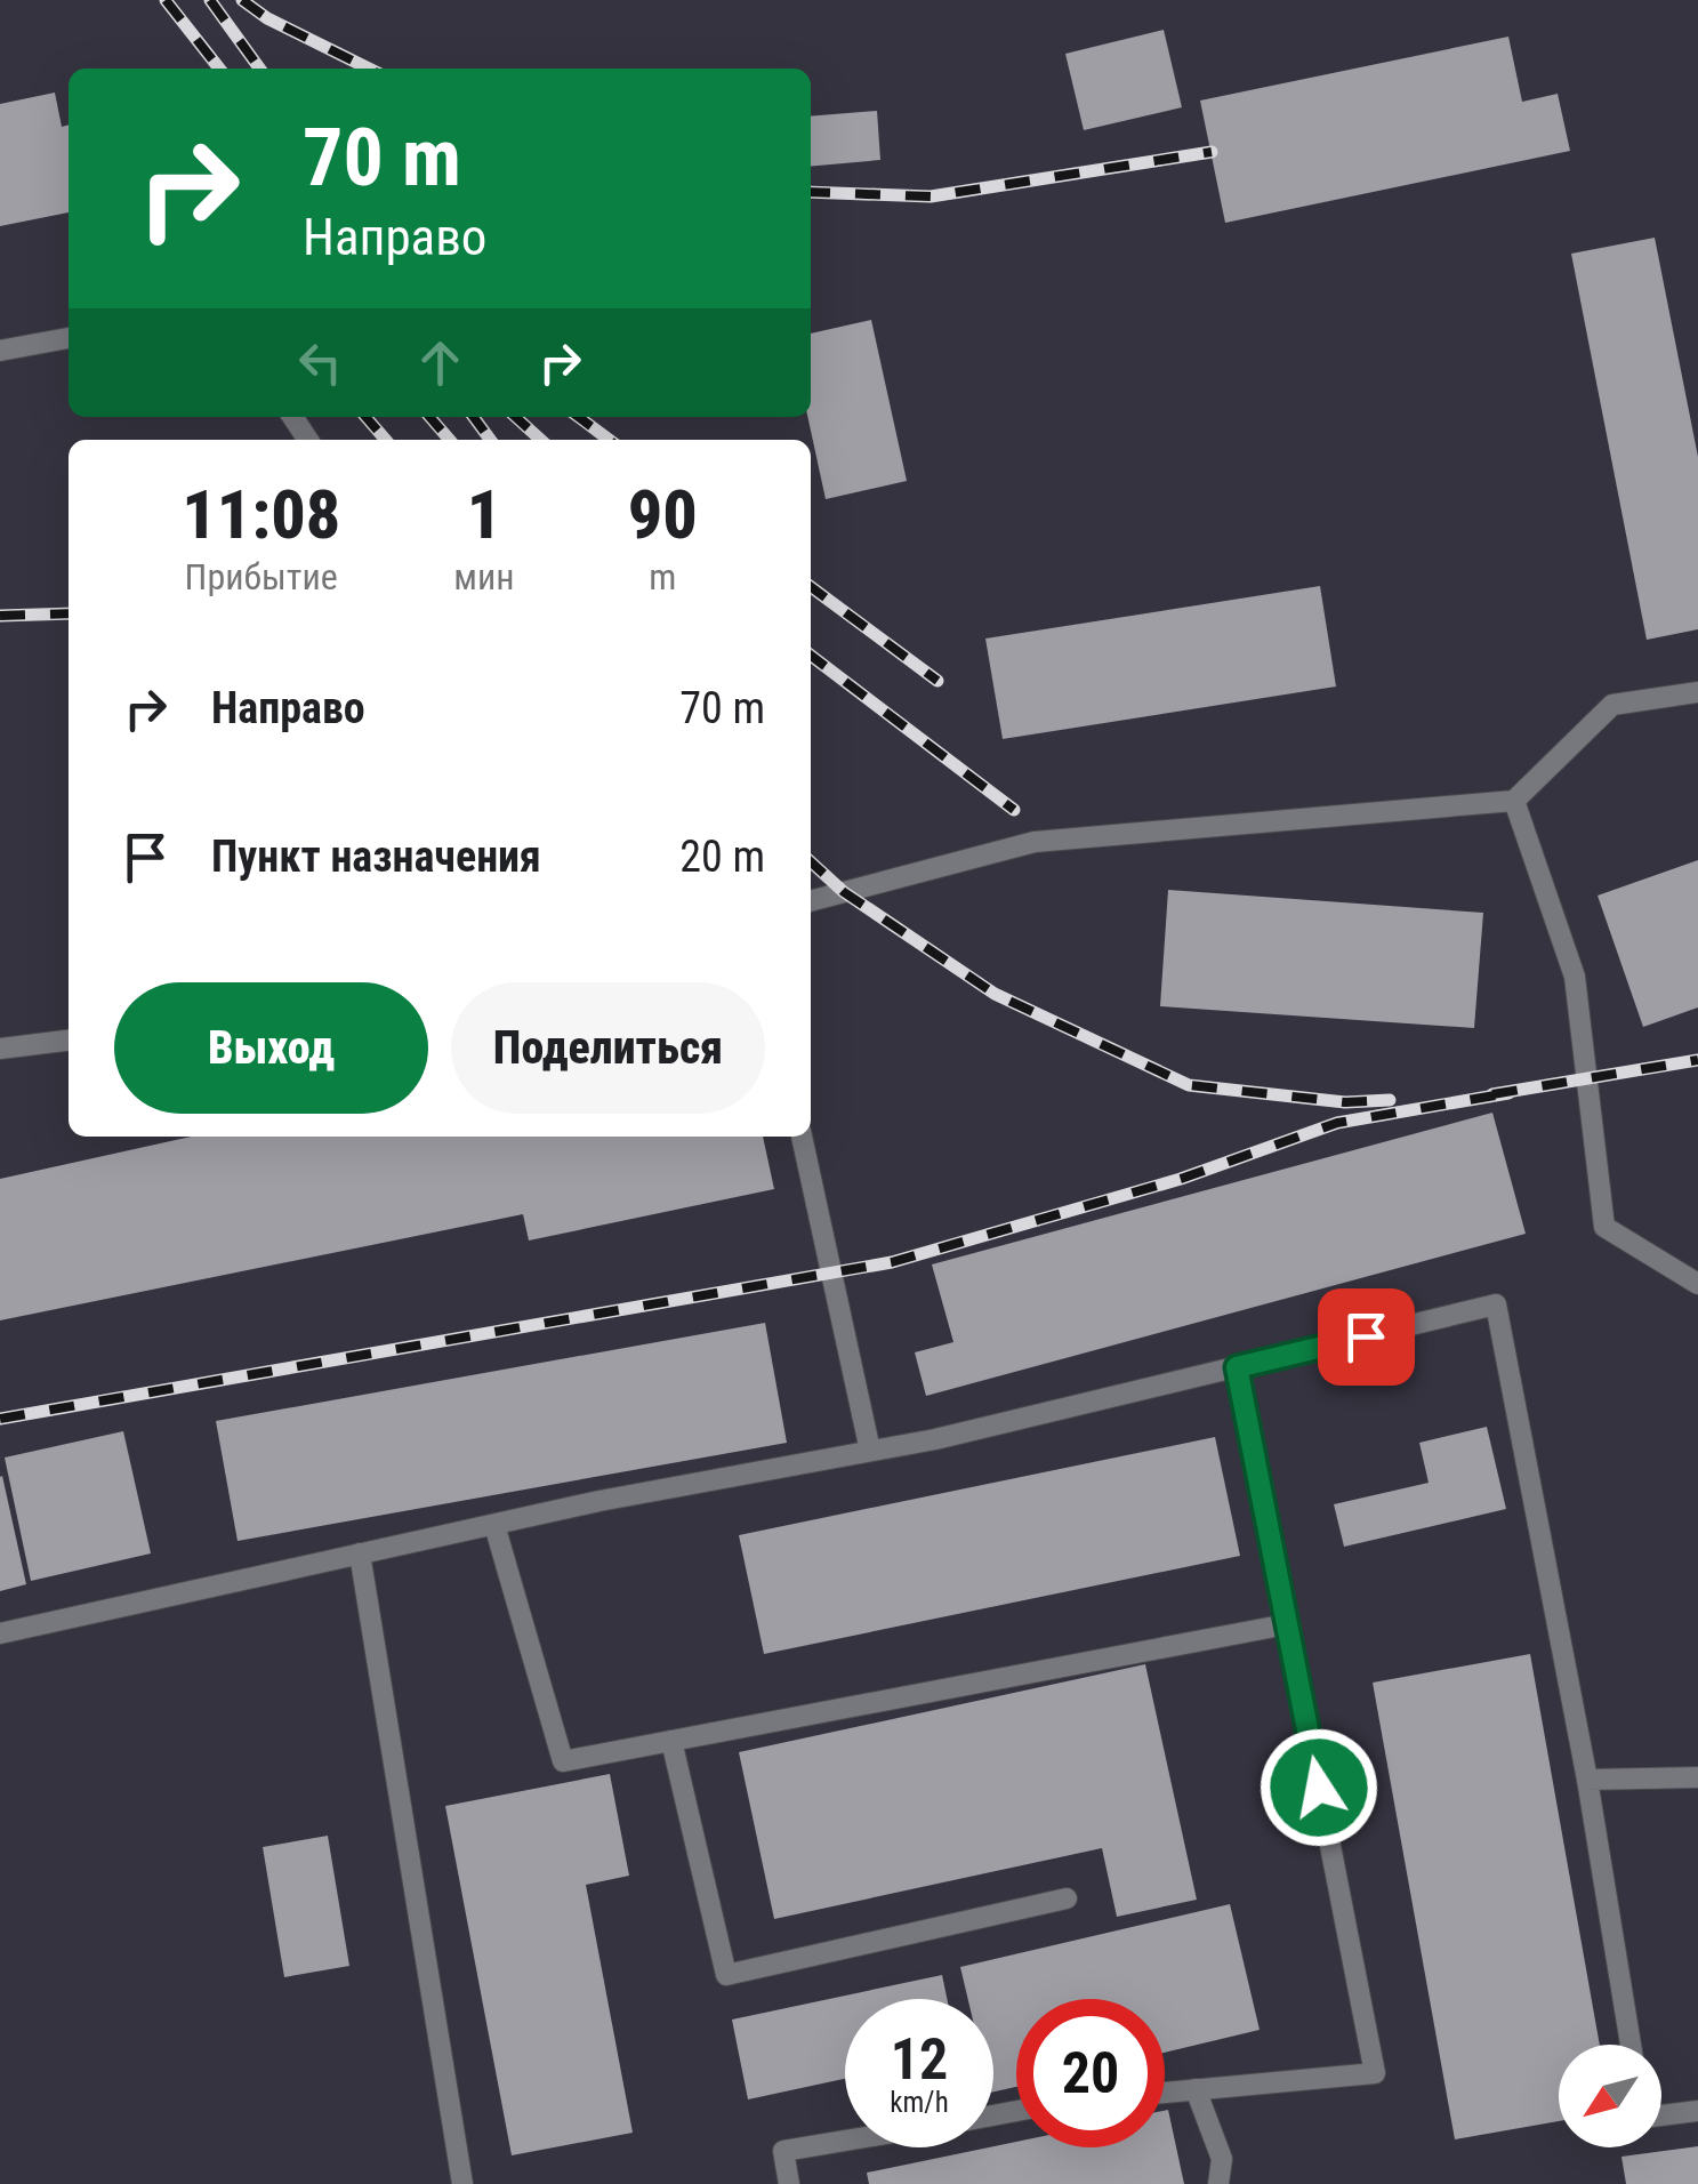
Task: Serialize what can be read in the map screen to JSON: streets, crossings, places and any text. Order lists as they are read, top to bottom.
{
  "north": "bottom left",
  "page": {
    "turn": ["70 m", "Направо"],
    "eta": [
      "11:08",
      "Прибытие",
      "1",
      "мин",
      "90",
      "m"
    ],
    "list": [
      {
        "name": "Направо",
        "value": "70 m"
      },
      {
        "name": "Пункт назначения",
        "value": "20 m"
      }
    ],
    "buttons": ["Выход", "Поделиться"],
    "speed": "12 km/h",
    "limit": "20"
  }
}
